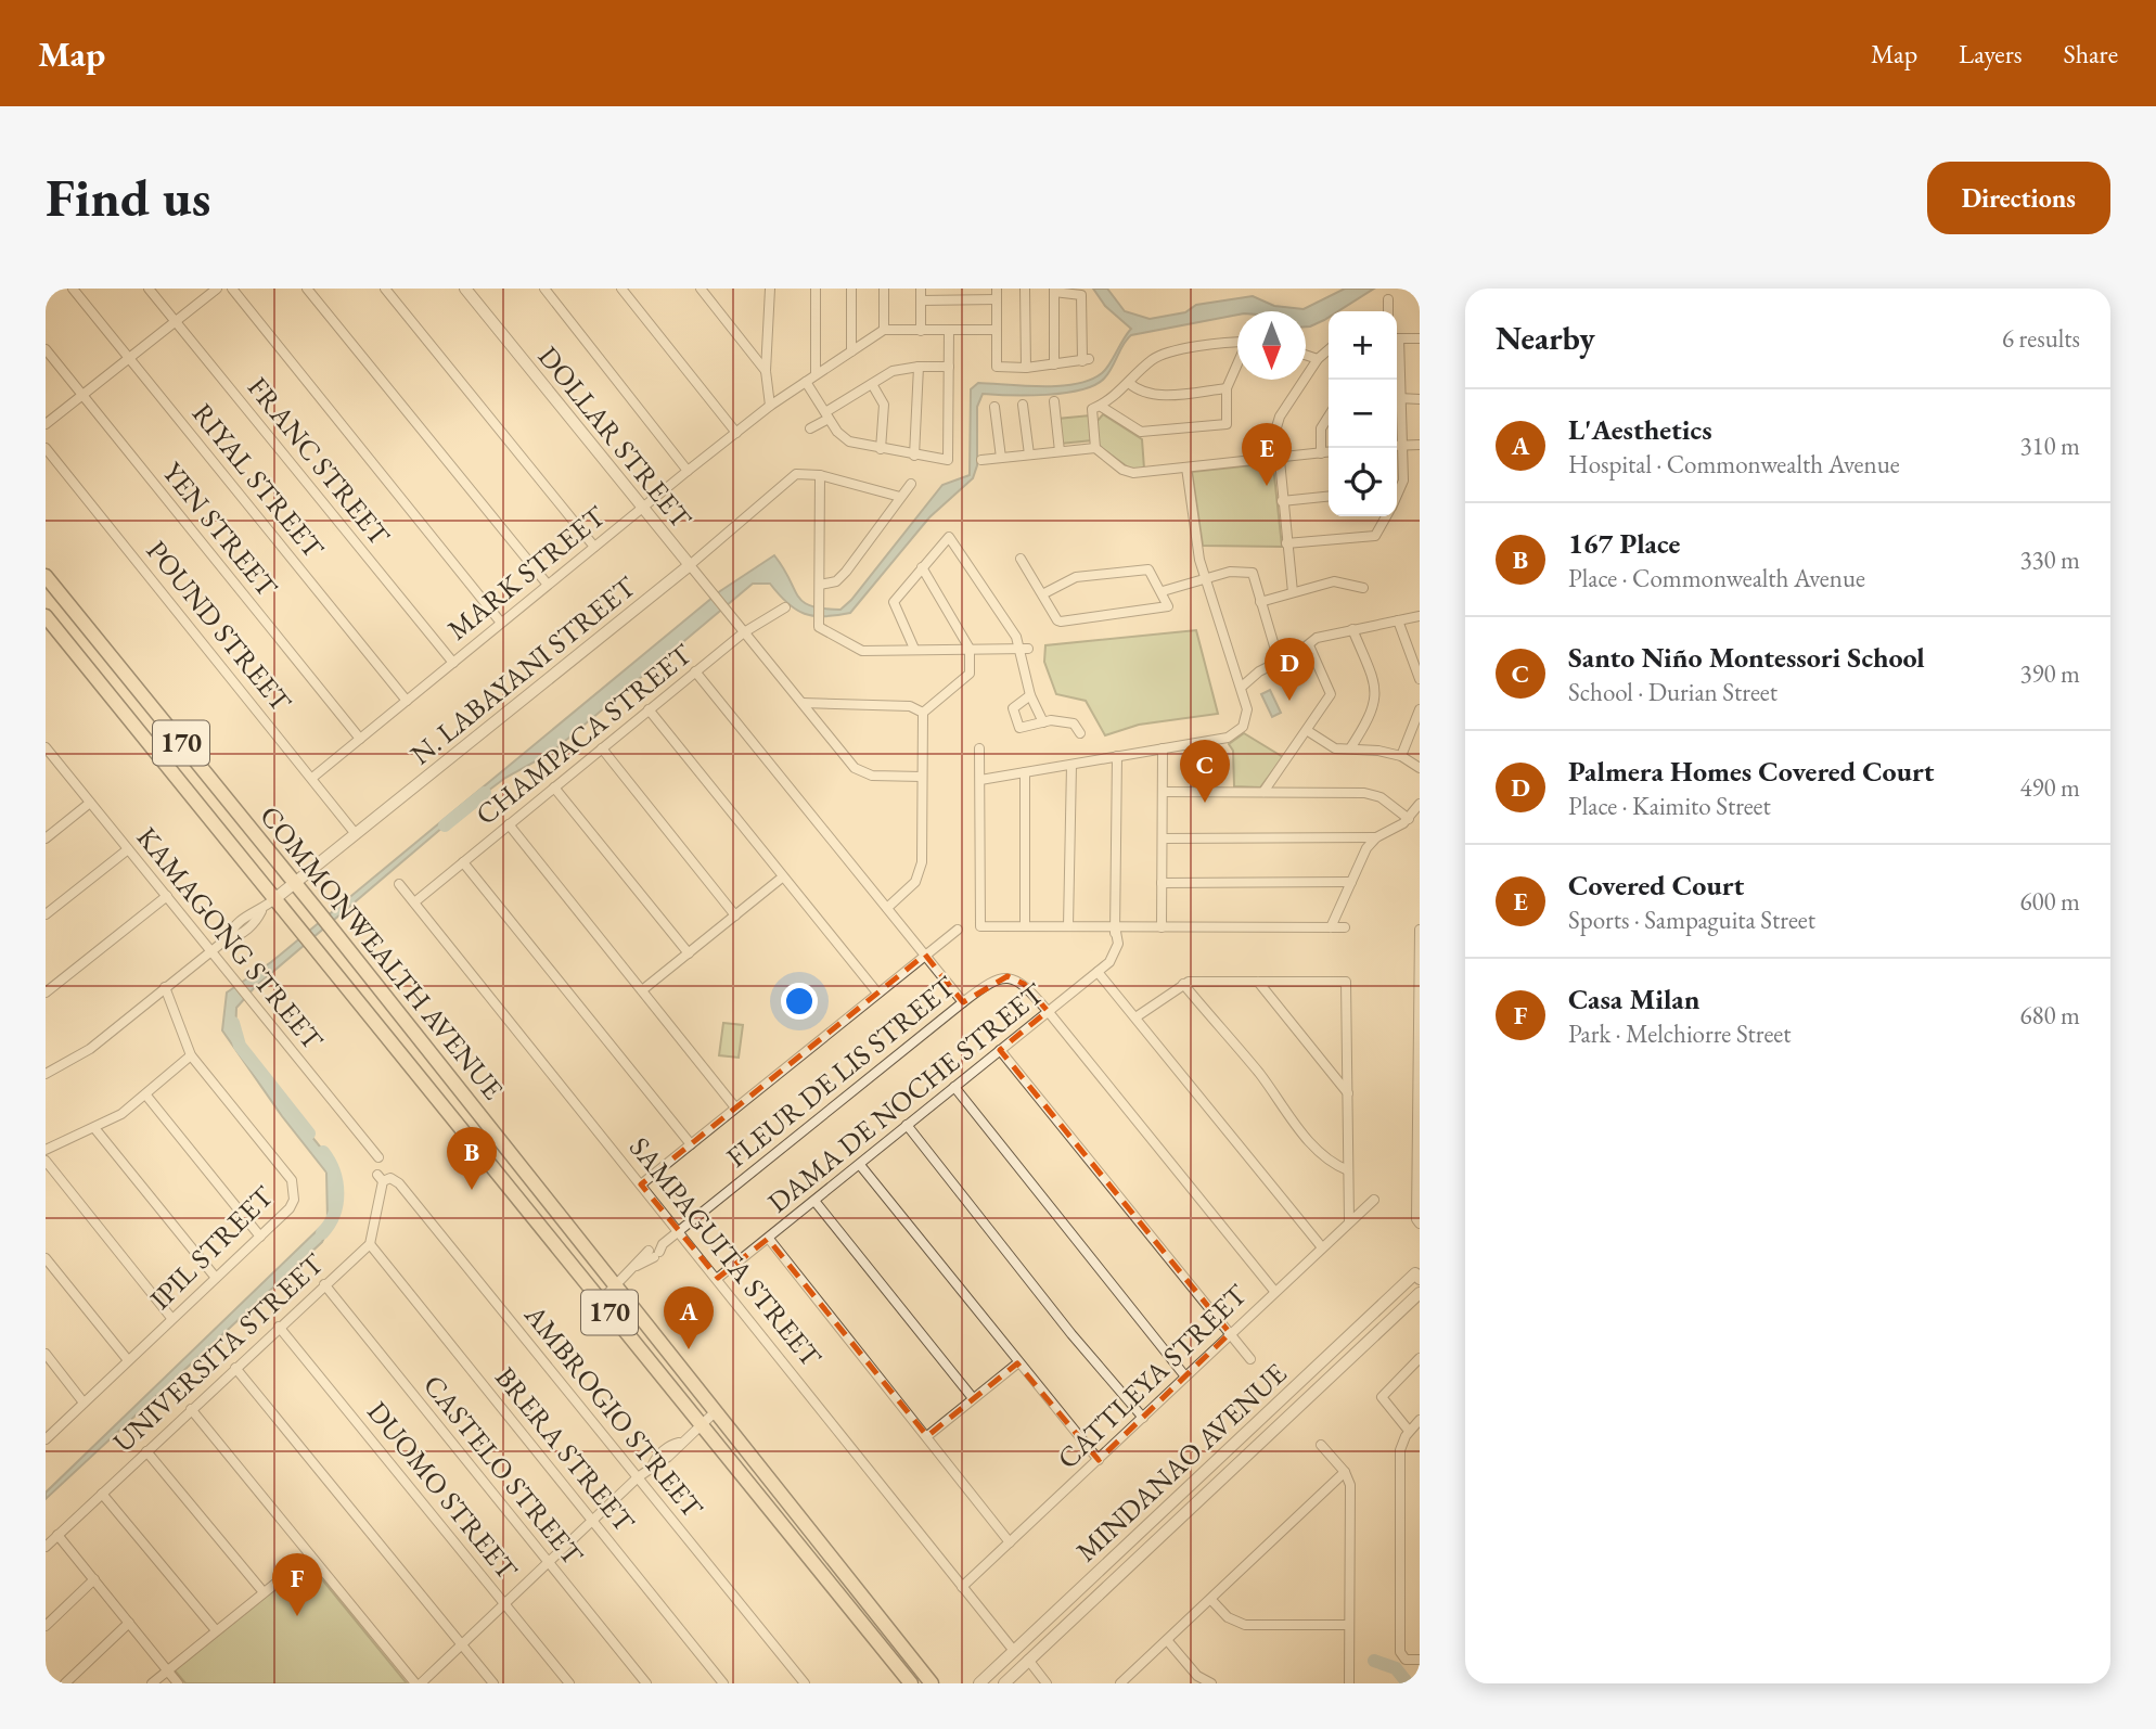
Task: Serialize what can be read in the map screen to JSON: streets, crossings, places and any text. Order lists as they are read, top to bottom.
{
  "streets": {
    "main road": ["170", "COMMONWEALTH AVENUE"],
    "street": [
      "DOLLAR STREET",
      "FRANC STREET",
      "RIYAL STREET",
      "YEN STREET",
      "MARK STREET",
      "POUND STREET",
      "N. LABAYANI STREET",
      "CHAMPACA STREET",
      "KAMAGONG STREET",
      "FLEUR DE LIS STREET",
      "DAMA DE NOCHE STREET",
      "IPIL STREET",
      "SAMPAGUITA STREET",
      "UNIVERSITA STREET",
      "CATTLEYA STREET",
      "AMBROGIO STREET",
      "BRERA STREET",
      "MINDANAO AVENUE",
      "CASTELO STREET",
      "DUOMO STREET"
    ]
  },
  "crossings": [
    ["DOLLAR STREET", "MARK STREET"],
    ["DOLLAR STREET", "N. LABAYANI STREET"],
    ["DOLLAR STREET", "CHAMPACA STREET"],
    ["FRANC STREET", "MARK STREET"],
    ["RIYAL STREET", "MARK STREET"],
    ["YEN STREET", "MARK STREET"],
    ["MARK STREET", "POUND STREET"],
    ["POUND STREET", "N. LABAYANI STREET"],
    ["N. LABAYANI STREET", "COMMONWEALTH AVENUE"],
    ["CHAMPACA STREET", "SAMPAGUITA STREET"],
    ["COMMONWEALTH AVENUE", "FLEUR DE LIS STREET"],
    ["FLEUR DE LIS STREET", "DAMA DE NOCHE STREET"],
    ["FLEUR DE LIS STREET", "SAMPAGUITA STREET"],
    ["DAMA DE NOCHE STREET", "SAMPAGUITA STREET"],
    ["SAMPAGUITA STREET", "CATTLEYA STREET"],
    ["SAMPAGUITA STREET", "MINDANAO AVENUE"],
    ["UNIVERSITA STREET", "AMBROGIO STREET"],
    ["UNIVERSITA STREET", "BRERA STREET"],
    ["UNIVERSITA STREET", "CASTELO STREET"],
    ["UNIVERSITA STREET", "DUOMO STREET"],
    ["AMBROGIO STREET", "BRERA STREET"]
  ],
  "north": "bottom",
  "page": {
    "header": "Map",
    "nav": ["Map", "Layers", "Share"],
    "buttons": "Directions",
    "title": "Find us",
    "heading": ["Nearby", "6 results"],
    "map_buttons": ["+", "−"],
    "list": [
      {
        "mark": "A",
        "name": "L'Aesthetics",
        "note": "Hospital · Commonwealth Avenue",
        "value": "310 m"
      },
      {
        "mark": "B",
        "name": "167 Place",
        "note": "Place · Commonwealth Avenue",
        "value": "330 m"
      },
      {
        "mark": "C",
        "name": "Santo Niño Montessori School",
        "note": "School · Durian Street",
        "value": "390 m"
      },
      {
        "mark": "D",
        "name": "Palmera Homes Covered Court",
        "note": "Place · Kaimito Street",
        "value": "490 m"
      },
      {
        "mark": "E",
        "name": "Covered Court",
        "note": "Sports · Sampaguita Street",
        "value": "600 m"
      },
      {
        "mark": "F",
        "name": "Casa Milan",
        "note": "Park · Melchiorre Street",
        "value": "680 m"
      }
    ],
    "pins": [
      "E",
      "D",
      "C",
      "B",
      "A",
      "F"
    ]
  }
}
